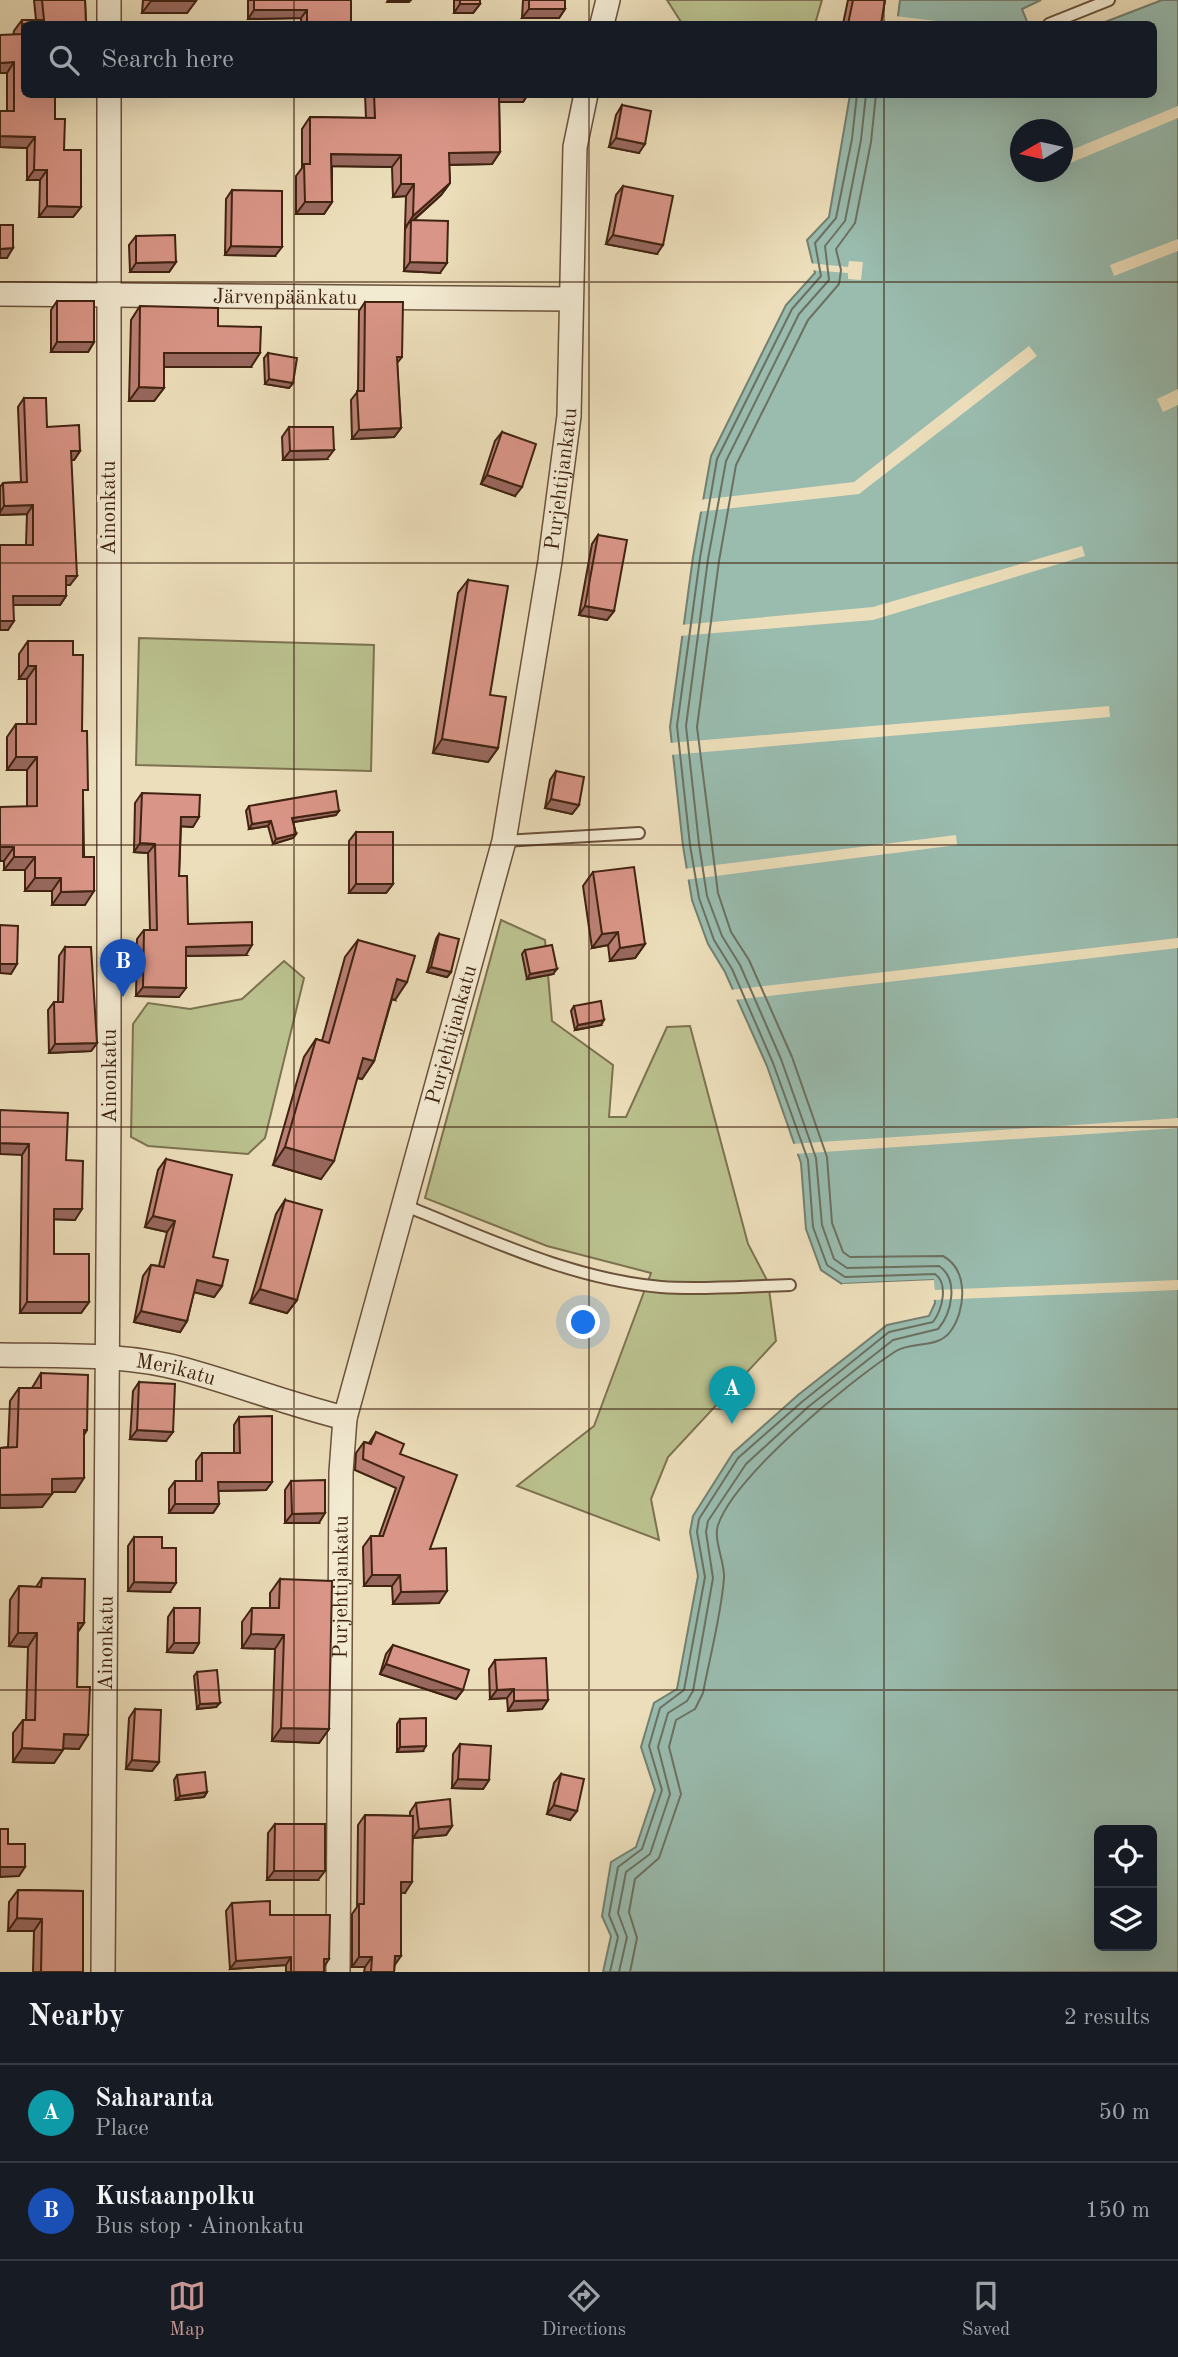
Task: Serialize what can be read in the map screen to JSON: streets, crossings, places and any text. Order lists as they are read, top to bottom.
{
  "streets": {
    "street": [
      "Järvenpäänkatu",
      "Purjehtijankatu",
      "Ainonkatu",
      "Merikatu"
    ]
  },
  "crossings": [
    ["Järvenpäänkatu", "Purjehtijankatu"],
    ["Järvenpäänkatu", "Ainonkatu"],
    ["Purjehtijankatu", "Merikatu"],
    ["Ainonkatu", "Merikatu"]
  ],
  "north": "left",
  "page": {
    "search": "Search here",
    "pins": ["B", "A"],
    "heading": ["Nearby", "2 results"],
    "list": [
      {
        "mark": "A",
        "name": "Saharanta",
        "note": "Place",
        "value": "50 m"
      },
      {
        "mark": "B",
        "name": "Kustaanpolku",
        "note": "Bus stop · Ainonkatu",
        "value": "150 m"
      }
    ],
    "nav": ["Map", "Directions", "Saved"]
  }
}
